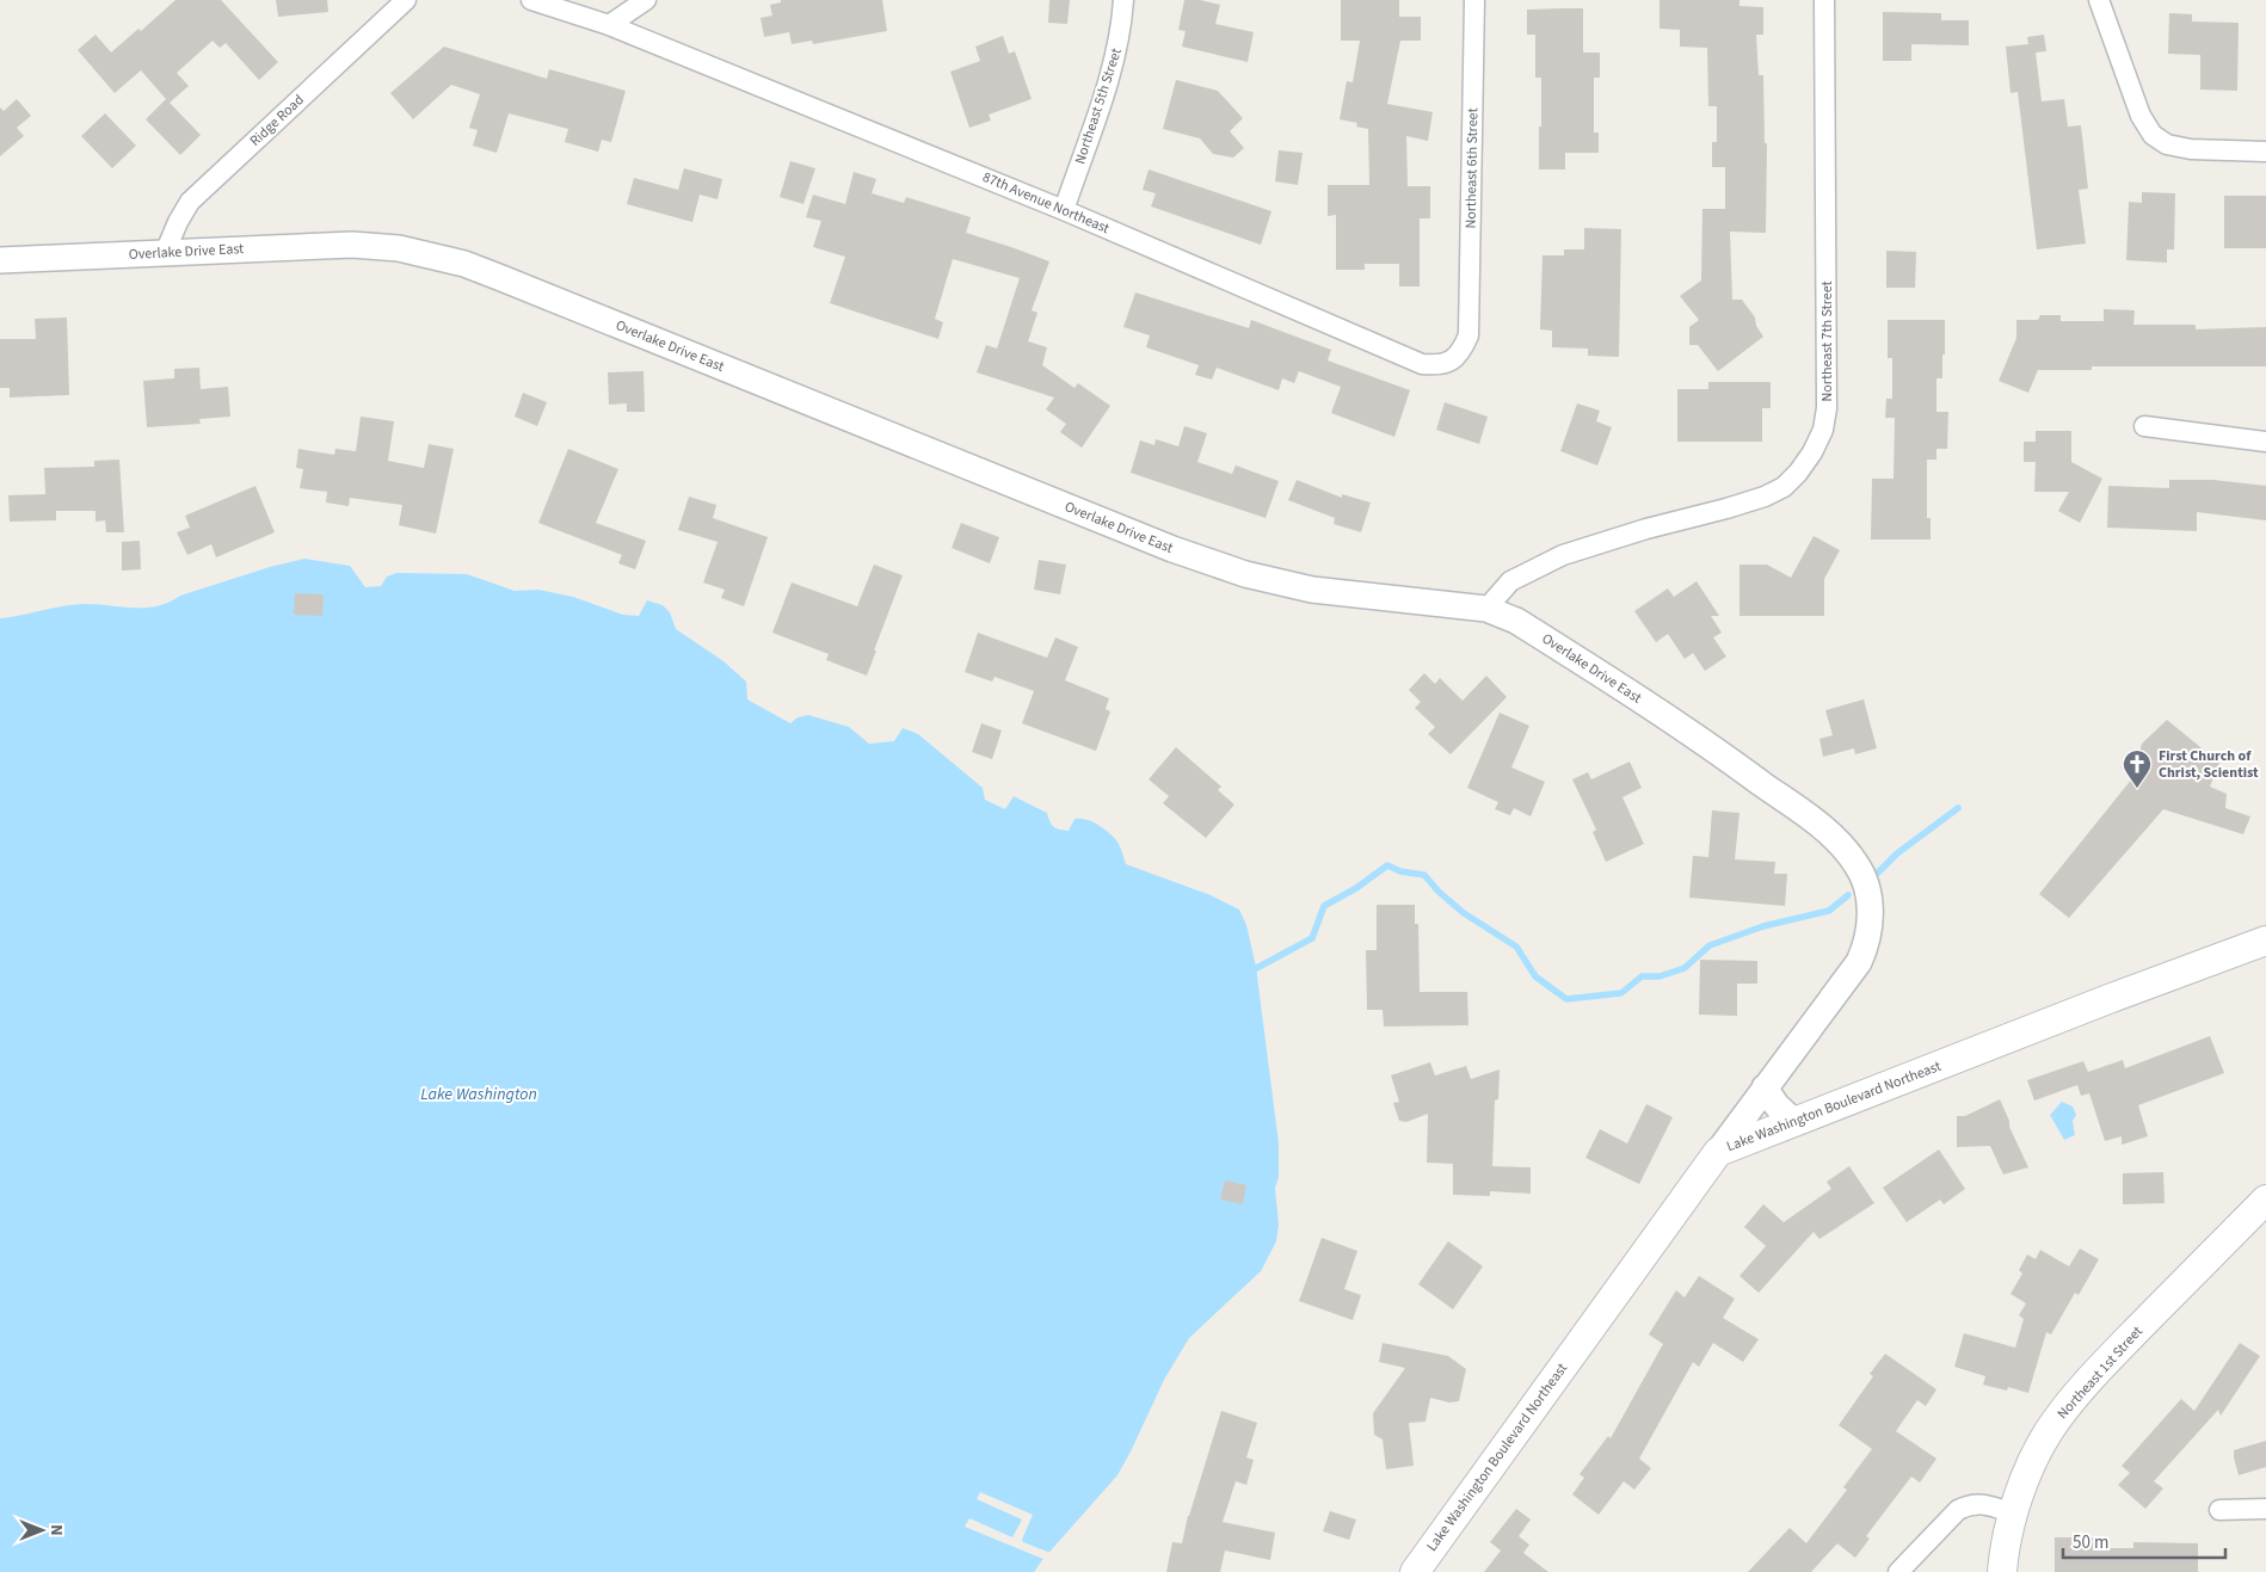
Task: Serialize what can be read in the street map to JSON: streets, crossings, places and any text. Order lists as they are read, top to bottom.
{
  "streets": {
    "main road": ["Lake Washington Boulevard Northeast", "Northeast 1st Street"],
    "street": [
      "Northeast 5th Street",
      "Ridge Road",
      "Northeast 6th Street",
      "87th Avenue Northeast",
      "Overlake Drive East",
      "Northeast 7th Street"
    ]
  },
  "crossings": [
    ["Northeast 5th Street", "87th Avenue Northeast"],
    ["Ridge Road", "Overlake Drive East"],
    ["Northeast 6th Street", "87th Avenue Northeast"],
    ["Overlake Drive East", "Northeast 7th Street"],
    ["Overlake Drive East", "Lake Washington Boulevard Northeast"]
  ],
  "water": ["Lake Washington"],
  "places": {
    "church": ["First Church of Christ, Scientist"]
  },
  "scale_bar": "50 m",
  "north": "right"
}
